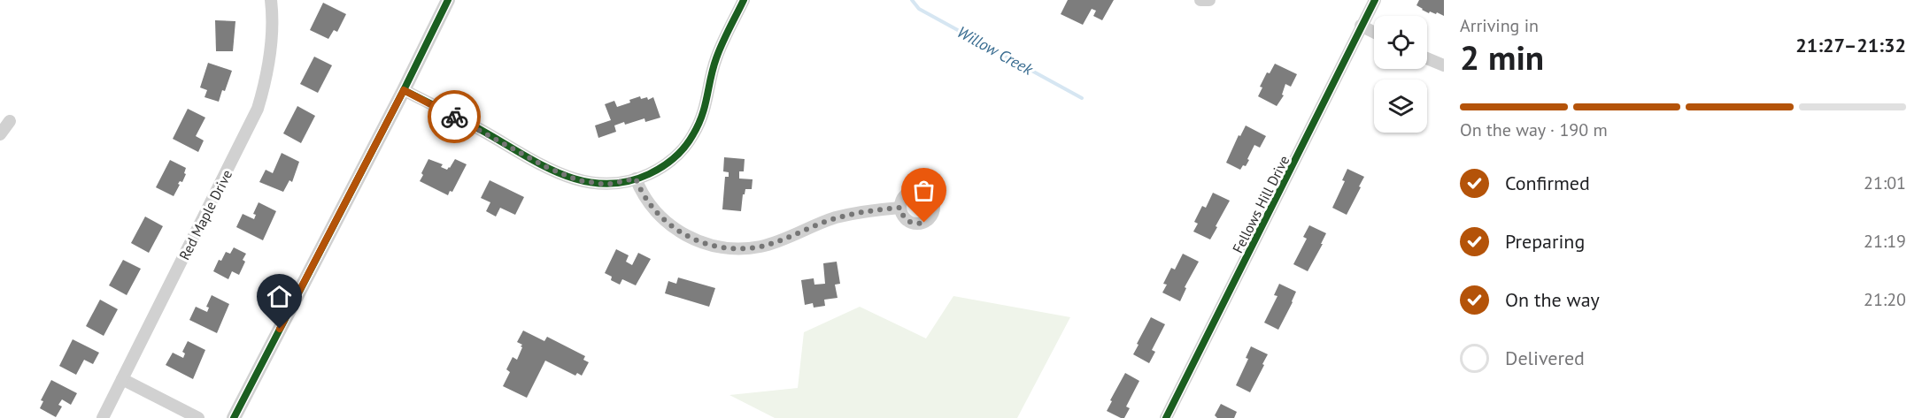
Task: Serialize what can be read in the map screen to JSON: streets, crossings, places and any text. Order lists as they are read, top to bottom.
{
  "streets": {
    "street": ["Fellows Hill Drive", "Red Maple Drive"]
  },
  "water": ["Willow Creek"],
  "page": {
    "heading": ["2 min", "Arriving in", "21:27–21:32"],
    "bar": "On the way · 190 m",
    "list": [
      ["Confirmed", "21:01"],
      ["Preparing", "21:19"],
      ["On the way", "21:20"],
      "Delivered"
    ]
  }
}
